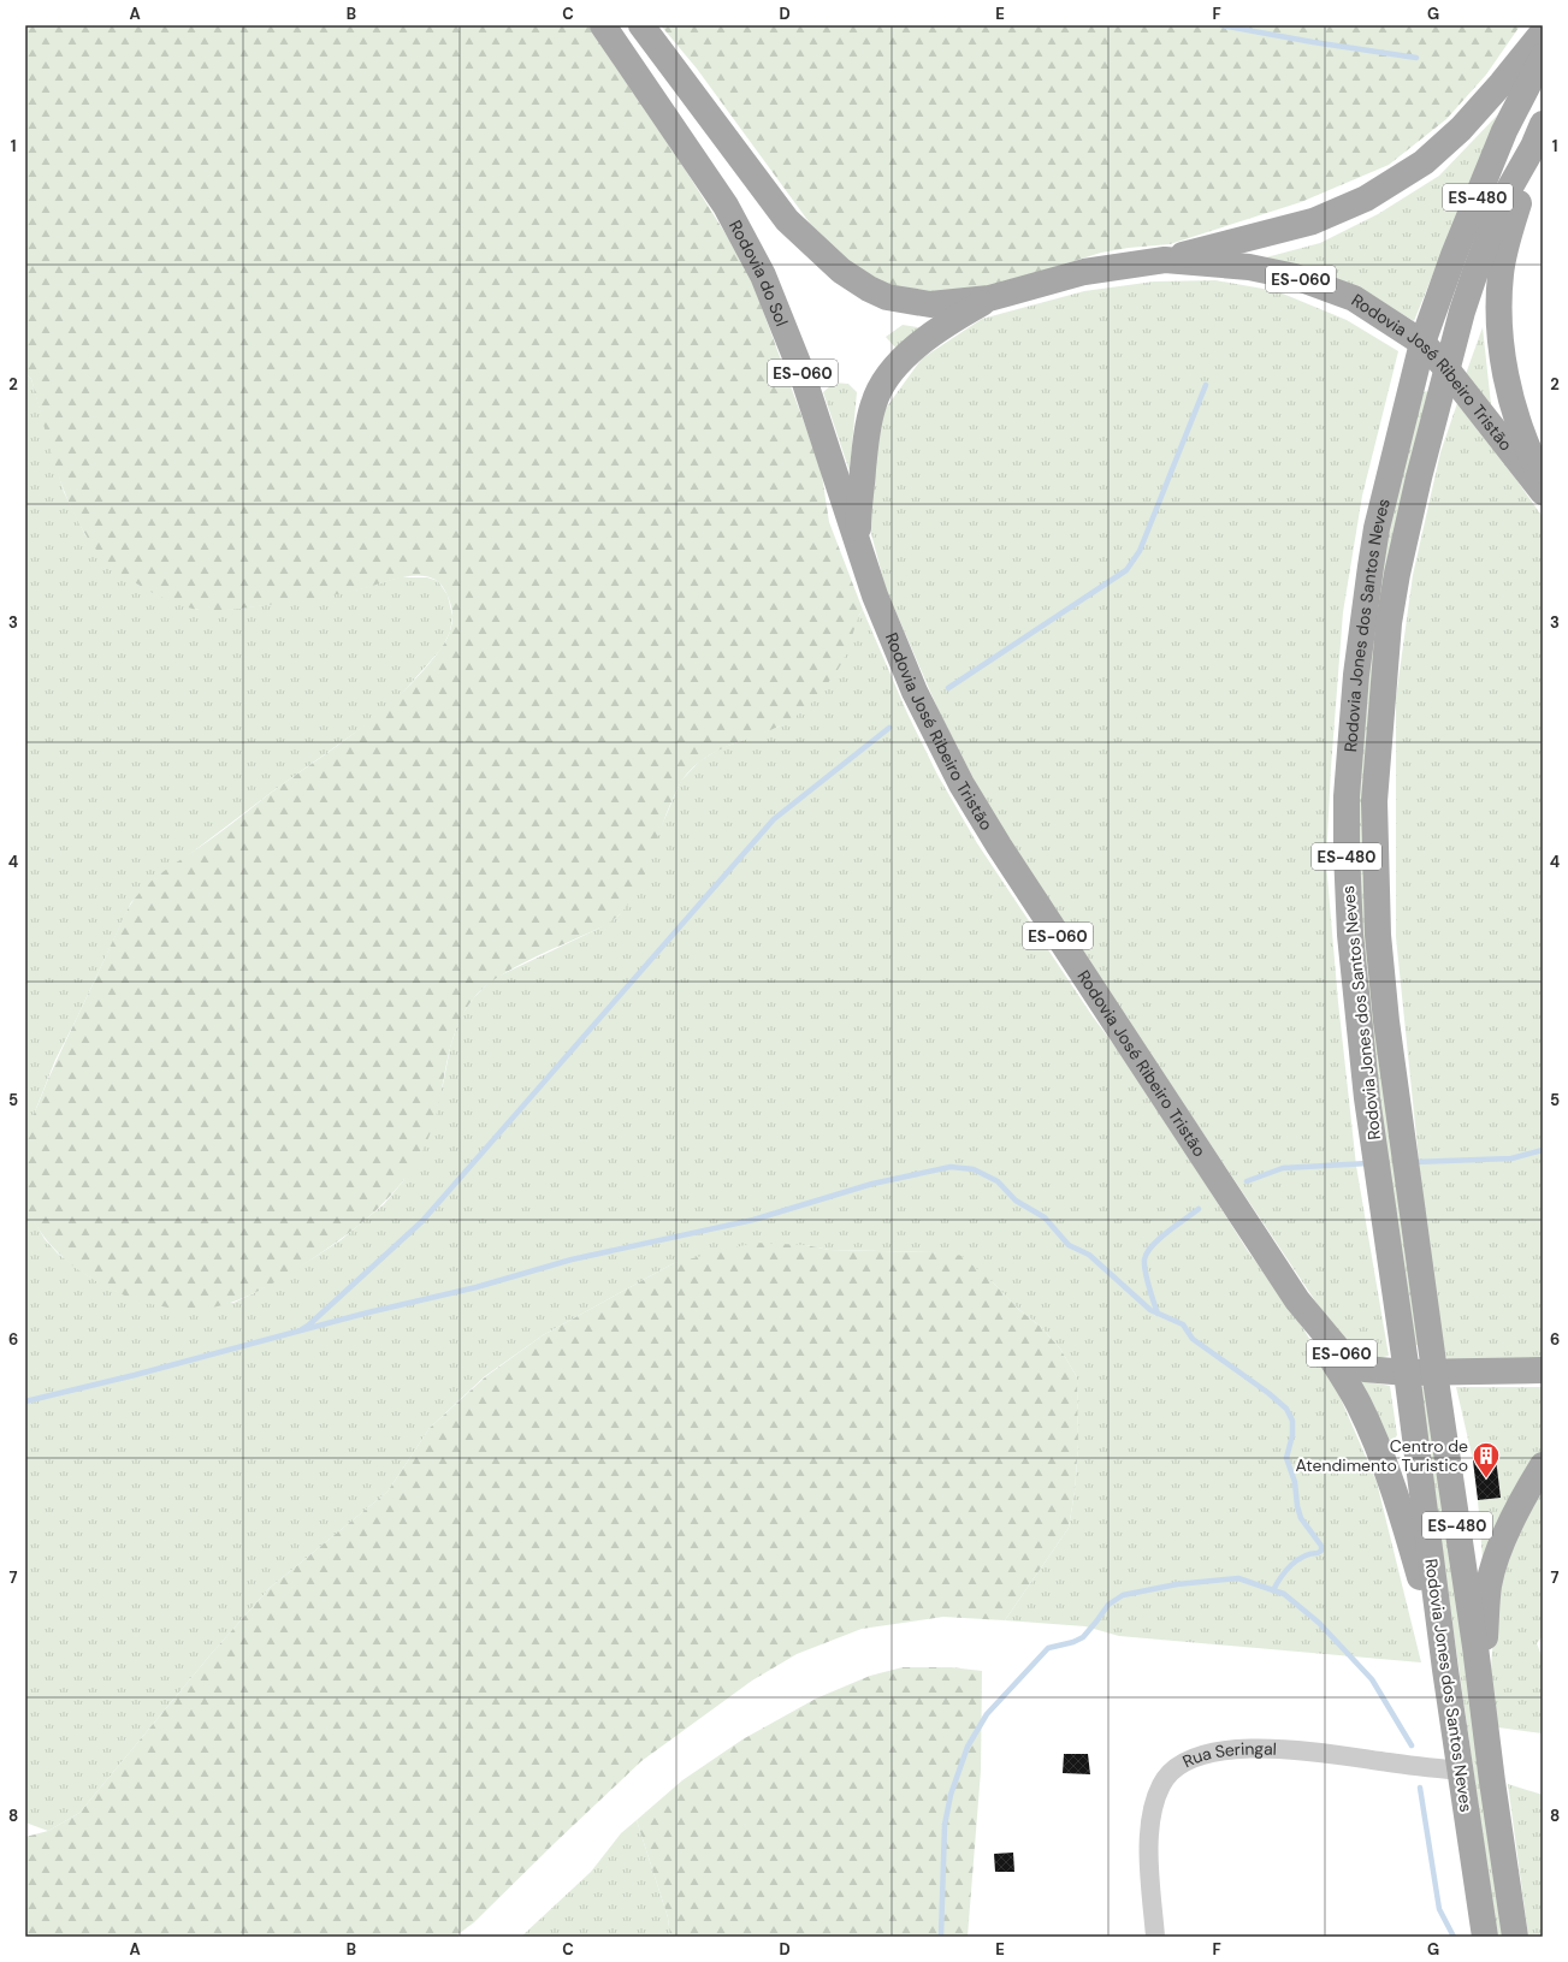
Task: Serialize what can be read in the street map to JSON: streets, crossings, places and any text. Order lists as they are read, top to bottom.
{
  "streets": {
    "main road": [
      "ES-480",
      "Rodovia do Sol",
      "ES-060",
      "Rodovia José Ribeiro Tristão",
      "Rodovia Jones dos Santos Neves"
    ],
    "street": ["Rua Seringal"]
  },
  "crossings": [
    ["Rodovia do Sol", "Rodovia José Ribeiro Tristão"],
    ["ES-060", "Rodovia José Ribeiro Tristão"],
    ["Rodovia José Ribeiro Tristão", "Rodovia Jones dos Santos Neves"],
    ["Rodovia Jones dos Santos Neves", "Rua Seringal"]
  ],
  "places": {
    "building": ["Centro de Atendimento Turistico"]
  },
  "grid": {
    "columns": [
      "A",
      "B",
      "C",
      "D",
      "E",
      "F",
      "G"
    ],
    "rows": [
      "1",
      "2",
      "3",
      "4",
      "5",
      "6",
      "7",
      "8"
    ]
  }
}
